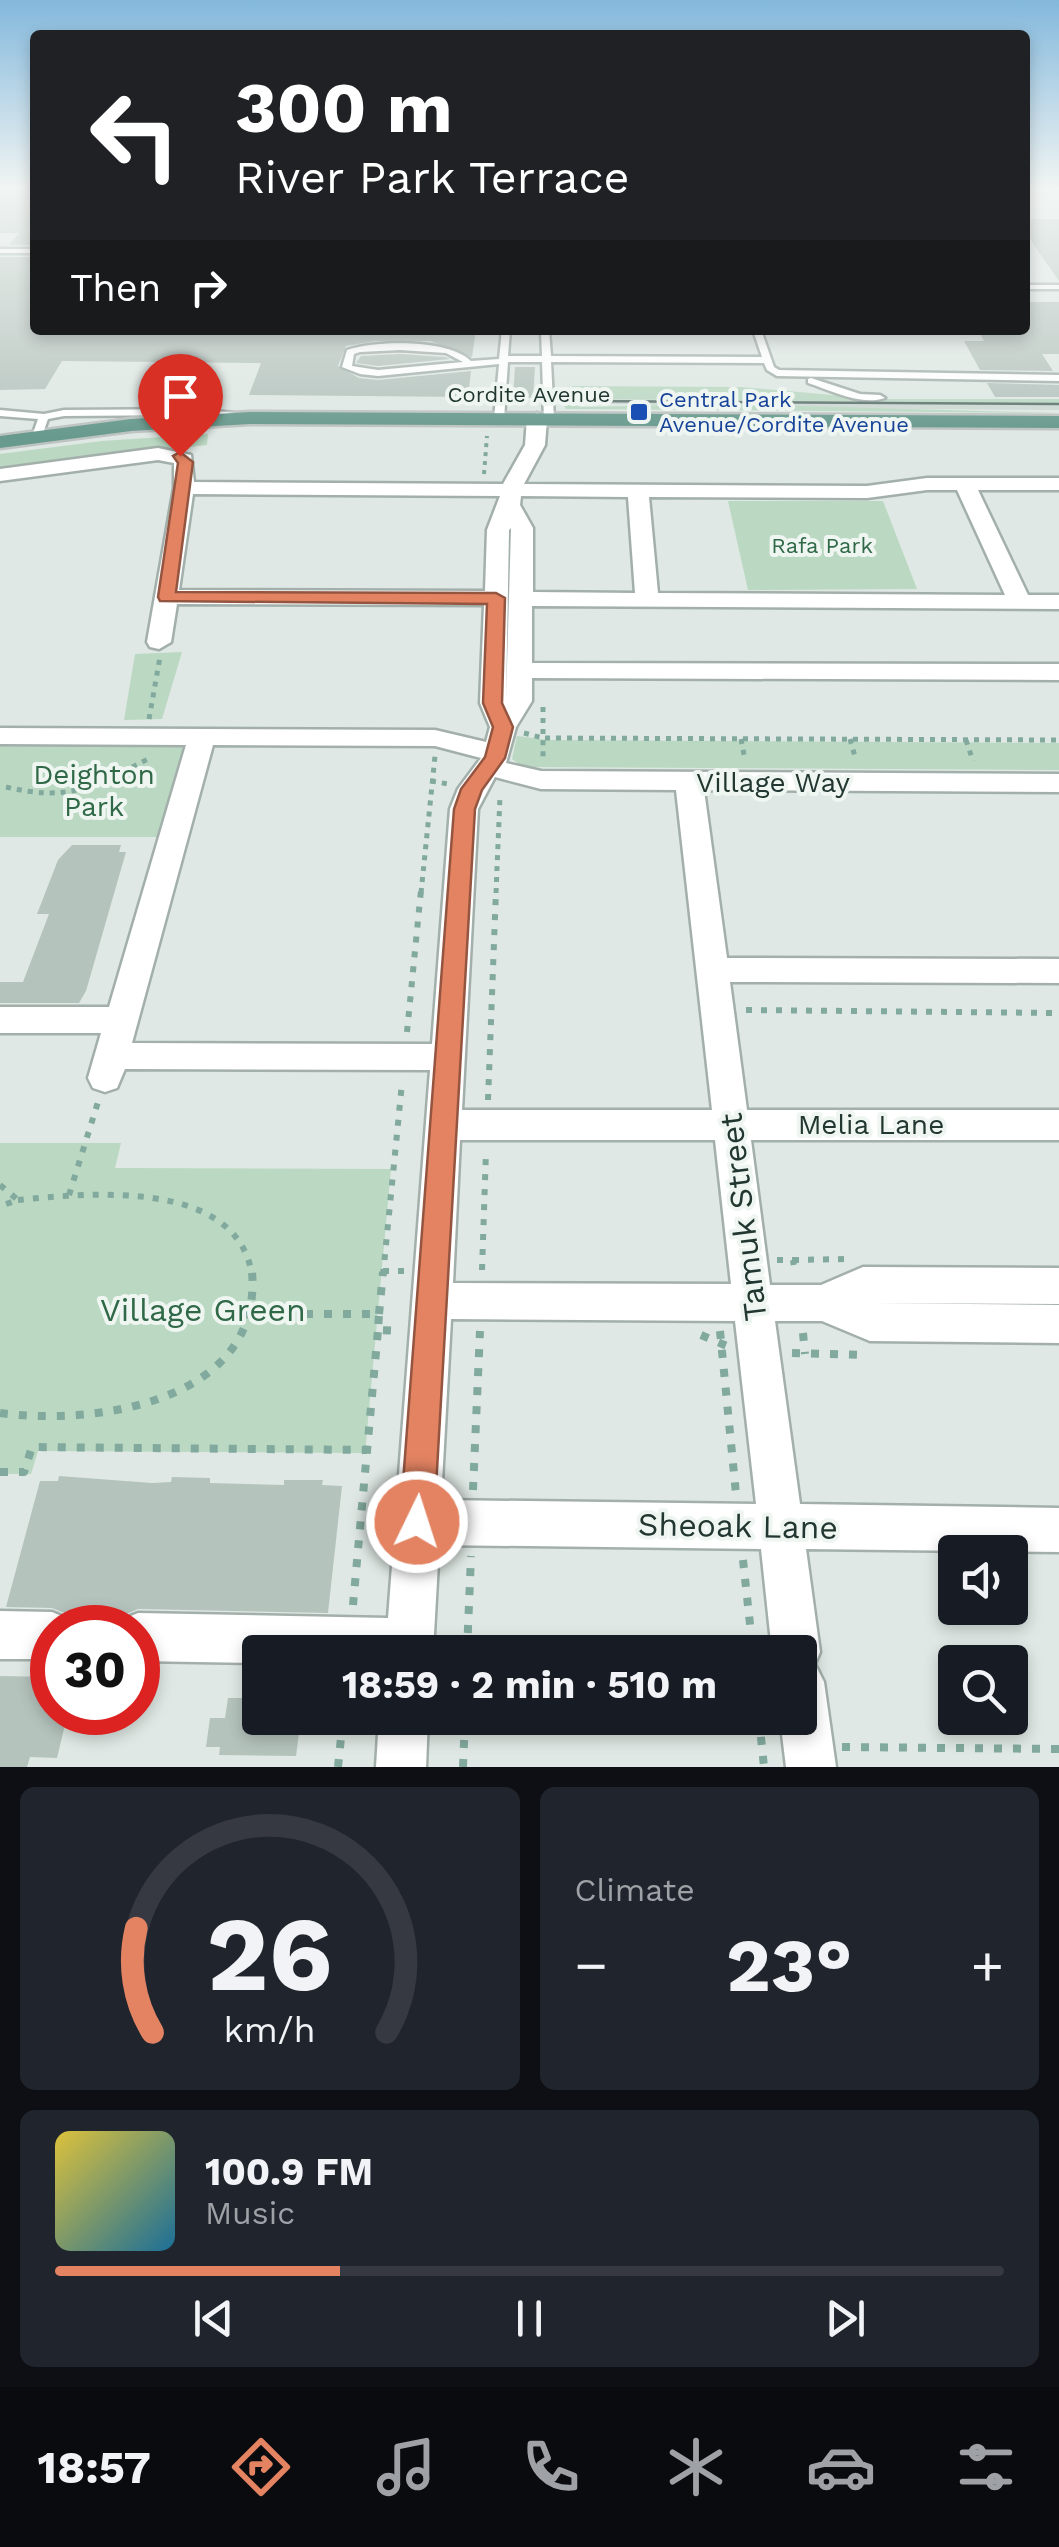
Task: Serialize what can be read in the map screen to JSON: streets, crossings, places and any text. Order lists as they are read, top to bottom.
{
  "streets": {
    "main road": ["Cordite Avenue"],
    "street": [
      "Village Way",
      "Melia Lane",
      "Tamuk Street",
      "Sheoak Lane"
    ]
  },
  "crossings": [
    ["Village Way", "Tamuk Street"],
    ["Melia Lane", "Tamuk Street"],
    ["Tamuk Street", "Sheoak Lane"]
  ],
  "parks": ["Rafa Park", "Deighton Park", "Village Green"],
  "places": {
    "transit": ["Central Park Avenue/Cordite Avenue"]
  },
  "page": {
    "turn": ["300 m", "River Park Terrace"],
    "then": "Then",
    "limit": "30",
    "trip": "18:59 · 2 min · 510 m",
    "tile": "Climate",
    "heat": ["−", "23°", "+"],
    "song": ["100.9 FM", "Music"],
    "tabs": "18:57",
    "gauge": ["26", "km/h"]
  }
}
